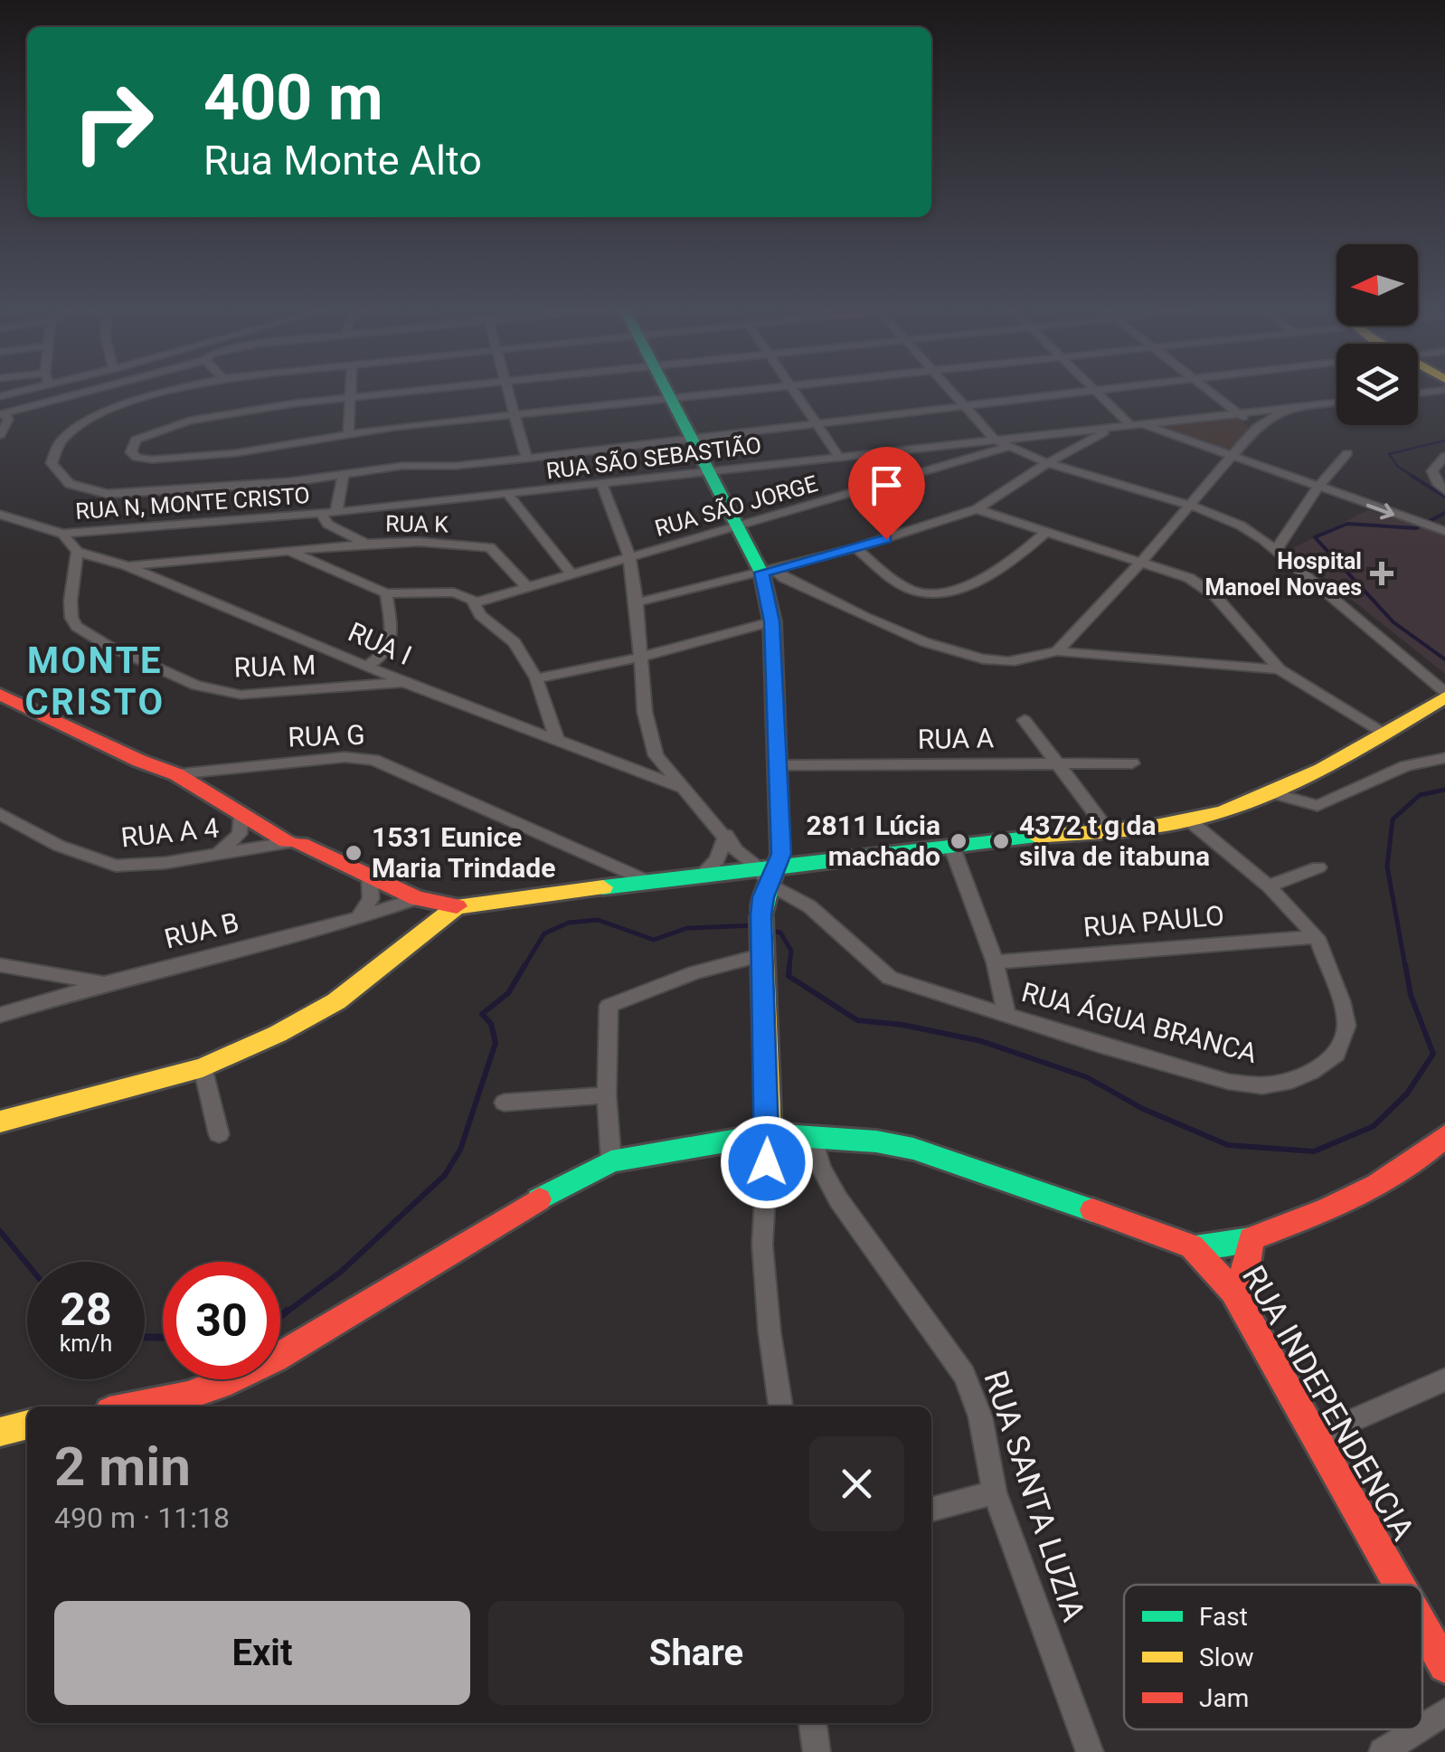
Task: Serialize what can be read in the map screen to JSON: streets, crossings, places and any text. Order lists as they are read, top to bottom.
{
  "streets": {
    "main road": ["RUA G", "RUA INDEPENDENCIA"],
    "street": [
      "RUA SÃO SEBASTIÃO",
      "RUA N, MONTE CRISTO",
      "RUA SÃO JORGE",
      "RUA K",
      "RUA I",
      "RUA M",
      "RUA A",
      "RUA A 4",
      "RUA PAULO",
      "RUA B",
      "RUA ÁGUA BRANCA",
      "RUA SANTA LUZIA"
    ]
  },
  "crossings": [
    ["RUA SÃO SEBASTIÃO", "RUA N, MONTE CRISTO"],
    ["RUA SÃO SEBASTIÃO", "RUA ÁGUA BRANCA"],
    ["RUA SÃO JORGE", "RUA K"],
    ["RUA SÃO JORGE", "RUA ÁGUA BRANCA"],
    ["RUA K", "RUA I"],
    ["RUA I", "RUA M"],
    ["RUA I", "RUA ÁGUA BRANCA"],
    ["RUA PAULO", "RUA ÁGUA BRANCA"]
  ],
  "districts": ["MONTE CRISTO"],
  "places": {
    "health": ["Hospital Manoel Novaes"],
    "other": ["2811 Lúcia machado", "4372 t g da silva de itabuna", "1531 Eunice Maria Trindade"]
  },
  "legend": ["Fast", "Slow", "Jam"],
  "north": "left",
  "page": {
    "turn": ["400 m", "Rua Monte Alto"],
    "speed": "28 km/h",
    "limit": "30",
    "heading": ["2 min", "490 m · 11:18"],
    "buttons": ["Exit", "Share"]
  }
}
